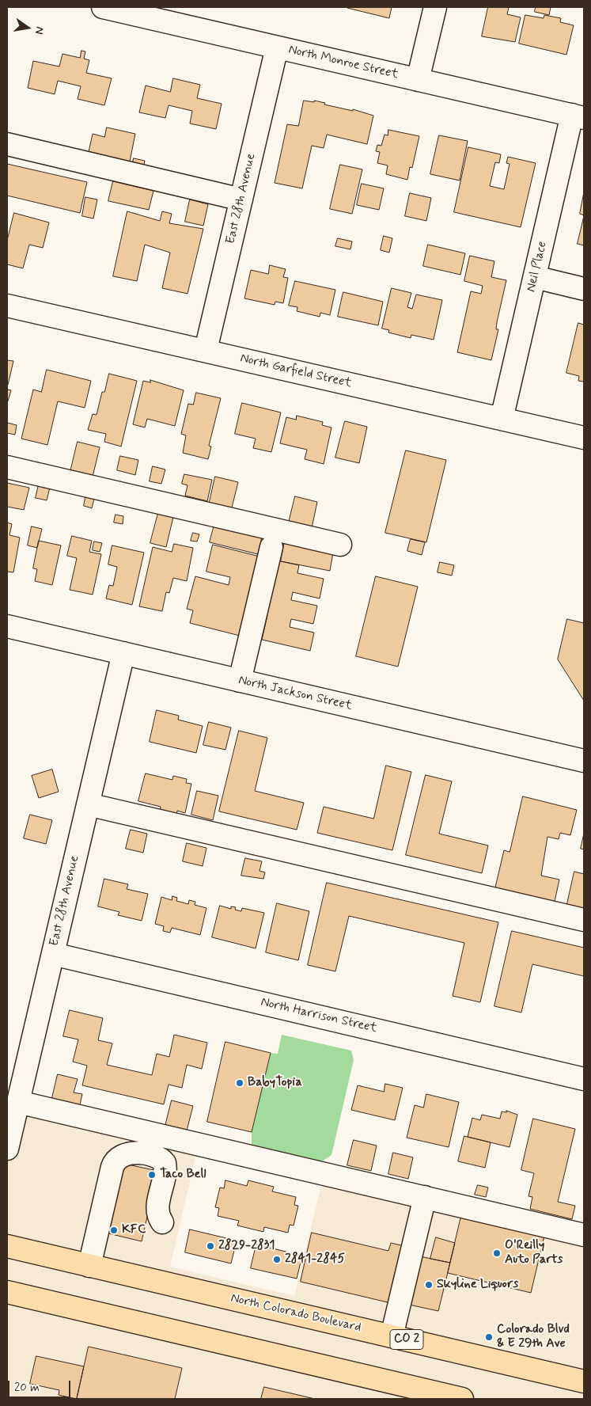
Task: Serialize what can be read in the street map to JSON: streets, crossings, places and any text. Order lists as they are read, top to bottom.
{
  "streets": {
    "main road": ["North Colorado Boulevard", "CO 2"],
    "street": [
      "North Monroe Street",
      "East 28th Avenue",
      "Neil Place",
      "North Garfield Street",
      "North Jackson Street",
      "North Harrison Street"
    ]
  },
  "crossings": [
    ["North Monroe Street", "East 28th Avenue"],
    ["North Monroe Street", "Neil Place"],
    ["East 28th Avenue", "North Garfield Street"],
    ["East 28th Avenue", "North Jackson Street"],
    ["East 28th Avenue", "North Harrison Street"],
    ["Neil Place", "North Garfield Street"]
  ],
  "places": [
    "BabyTopia",
    "Taco Bell",
    "KFC",
    "2829-2831",
    "O'Reilly Auto Parts",
    "2841-2845",
    "Skyline Liquors",
    "Colorado Blvd & E 29th Ave"
  ],
  "scale_bar": "20 m",
  "north": "right"
}
